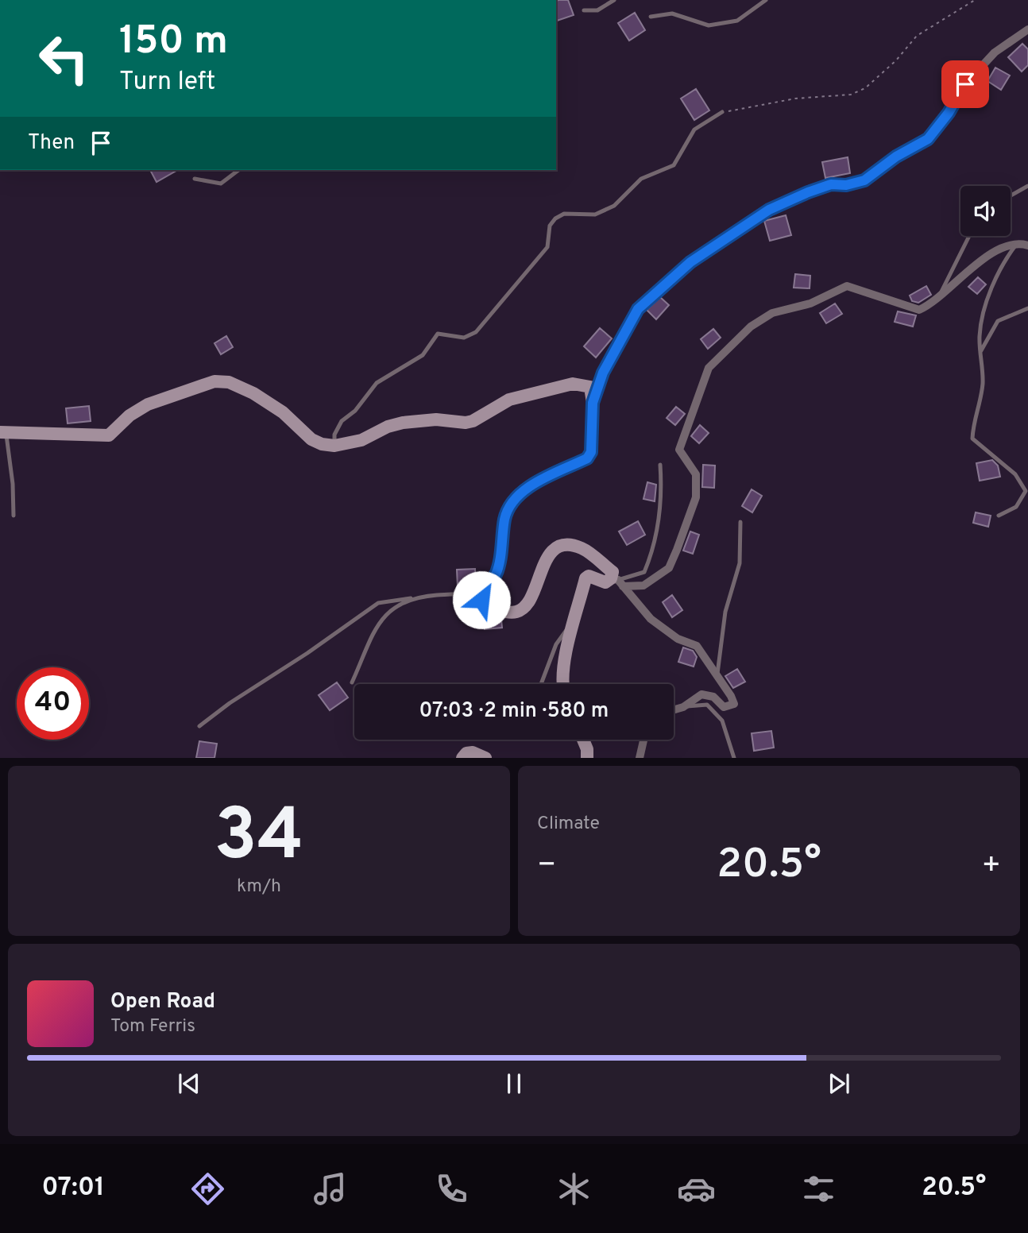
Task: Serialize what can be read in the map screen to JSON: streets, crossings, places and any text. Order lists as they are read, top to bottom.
{
  "page": {
    "turn": ["150 m", "Turn left"],
    "then": "Then",
    "limit": "40",
    "trip": "07:03 · 2 min · 580 m",
    "tile": [
      ["34", "km/h"],
      "Climate"
    ],
    "heat": ["−", "20.5°", "+"],
    "song": ["Open Road", "Tom Ferris"],
    "tabs": ["07:01", "20.5°"]
  }
}
